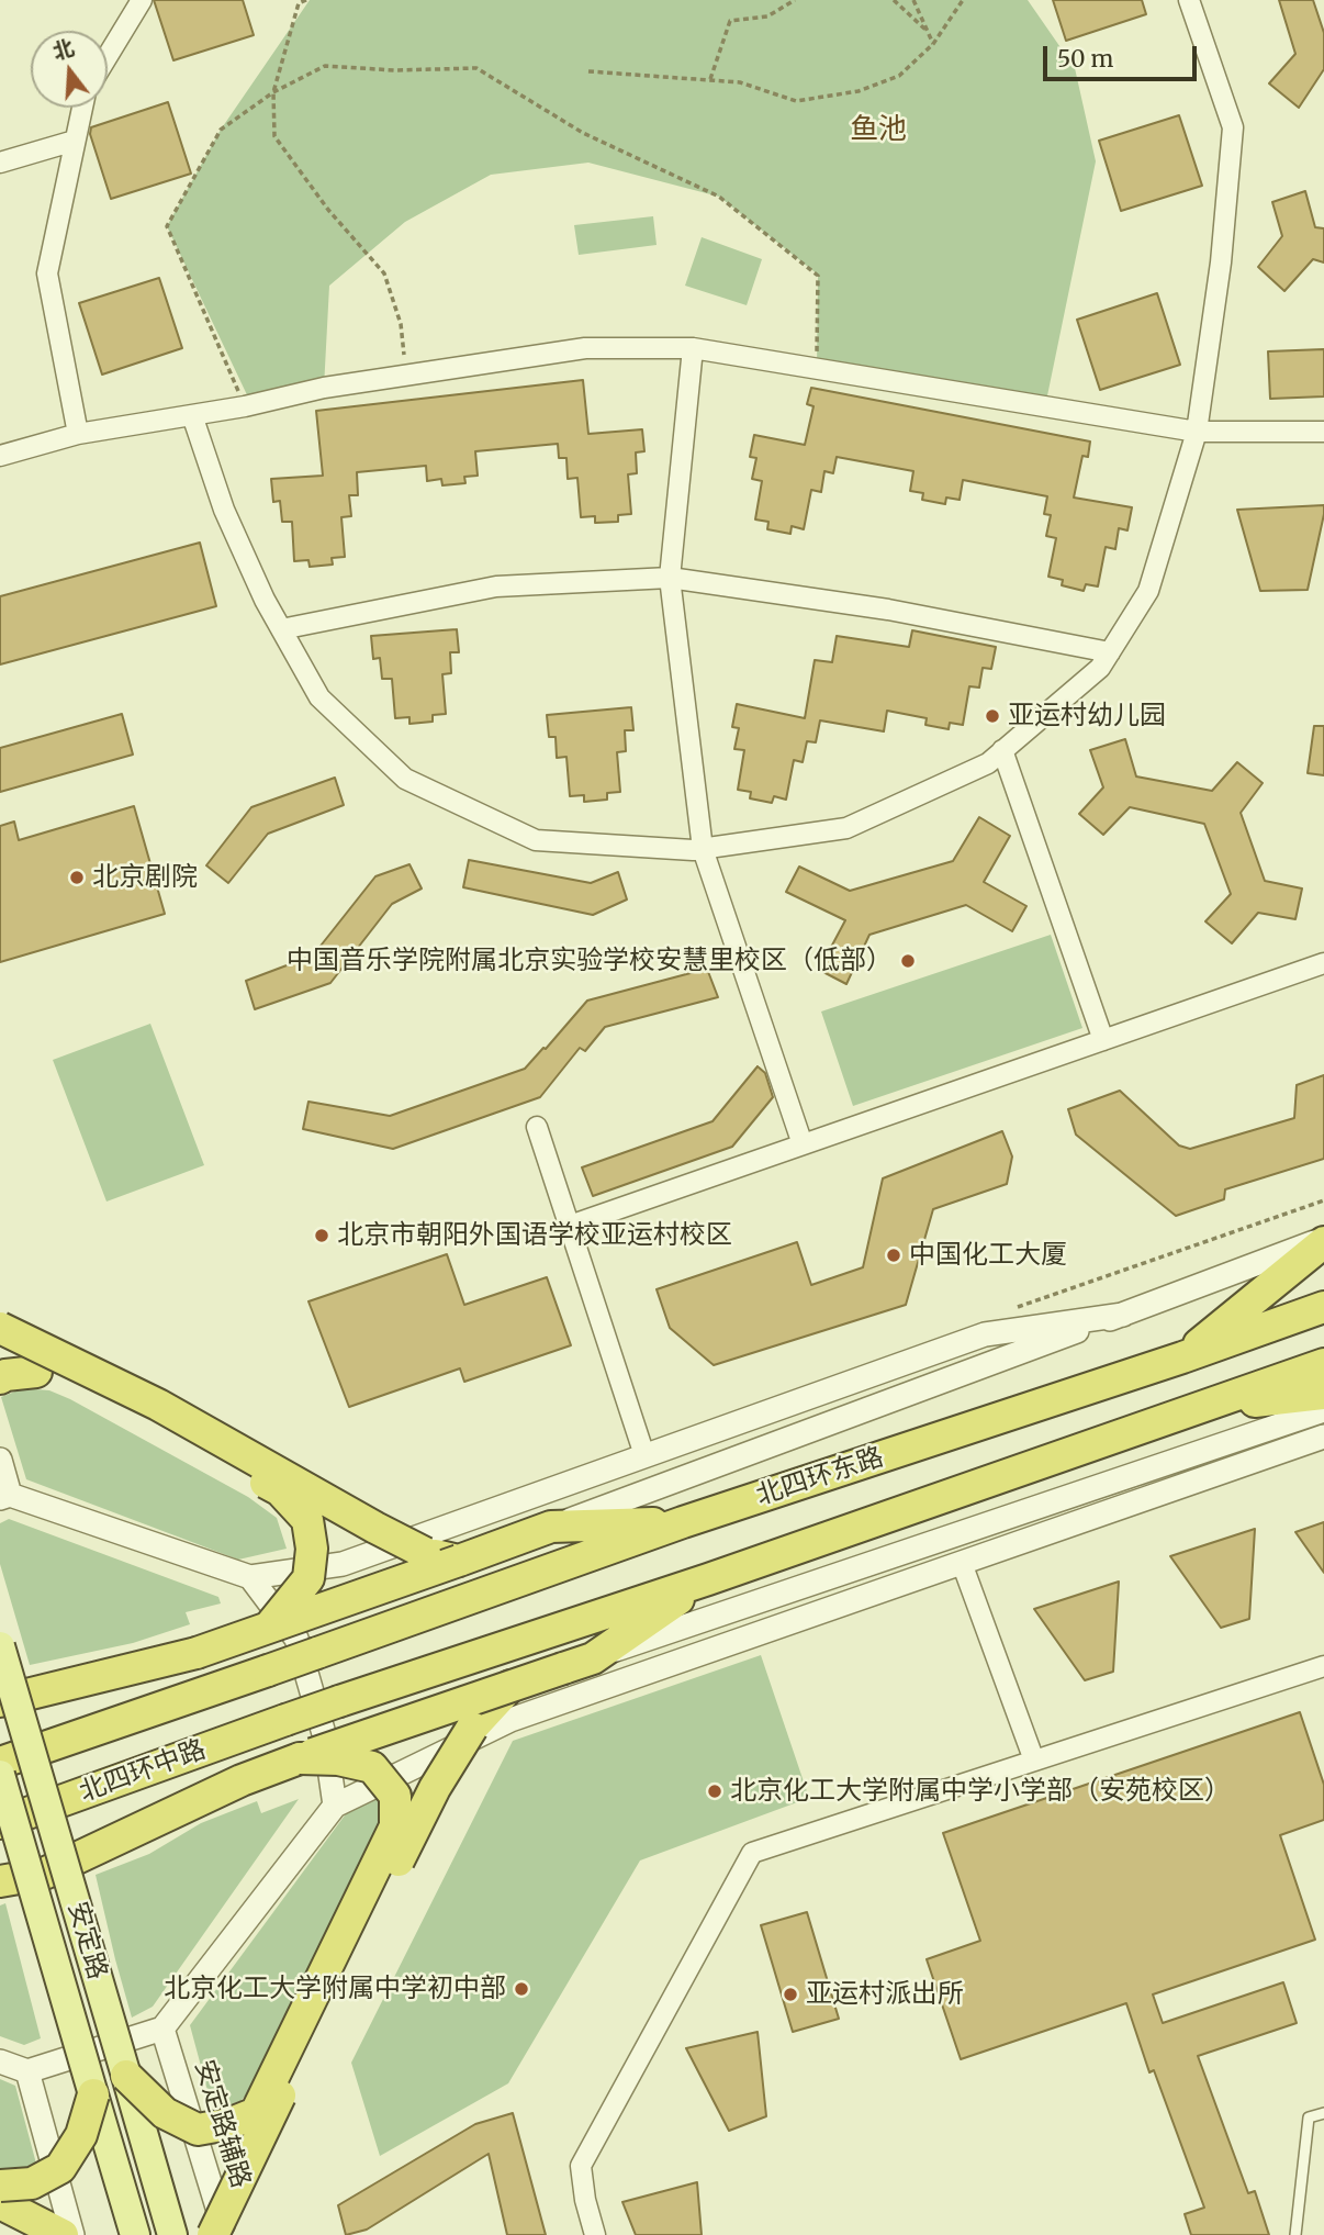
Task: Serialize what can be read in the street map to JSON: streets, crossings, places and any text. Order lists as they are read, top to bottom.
{
  "streets": {
    "highway": ["北四环东路", "北四环中路"],
    "main road": ["安定路"],
    "street": ["安定路辅路"]
  },
  "crossings": [
    ["北四环东路", "北四环中路"]
  ],
  "districts": ["鱼池"],
  "places": [
    "亚运村幼儿园",
    "北京剧院",
    "中国音乐学院附属北京实验学校安慧里校区（低部）",
    "北京市朝阳外国语学校亚运村校区",
    "中国化工大厦",
    "北京化工大学附属中学小学部（安苑校区）",
    "北京化工大学附属中学初中部",
    "亚运村派出所"
  ],
  "scale_bar": "50 m",
  "north": "top"
}
